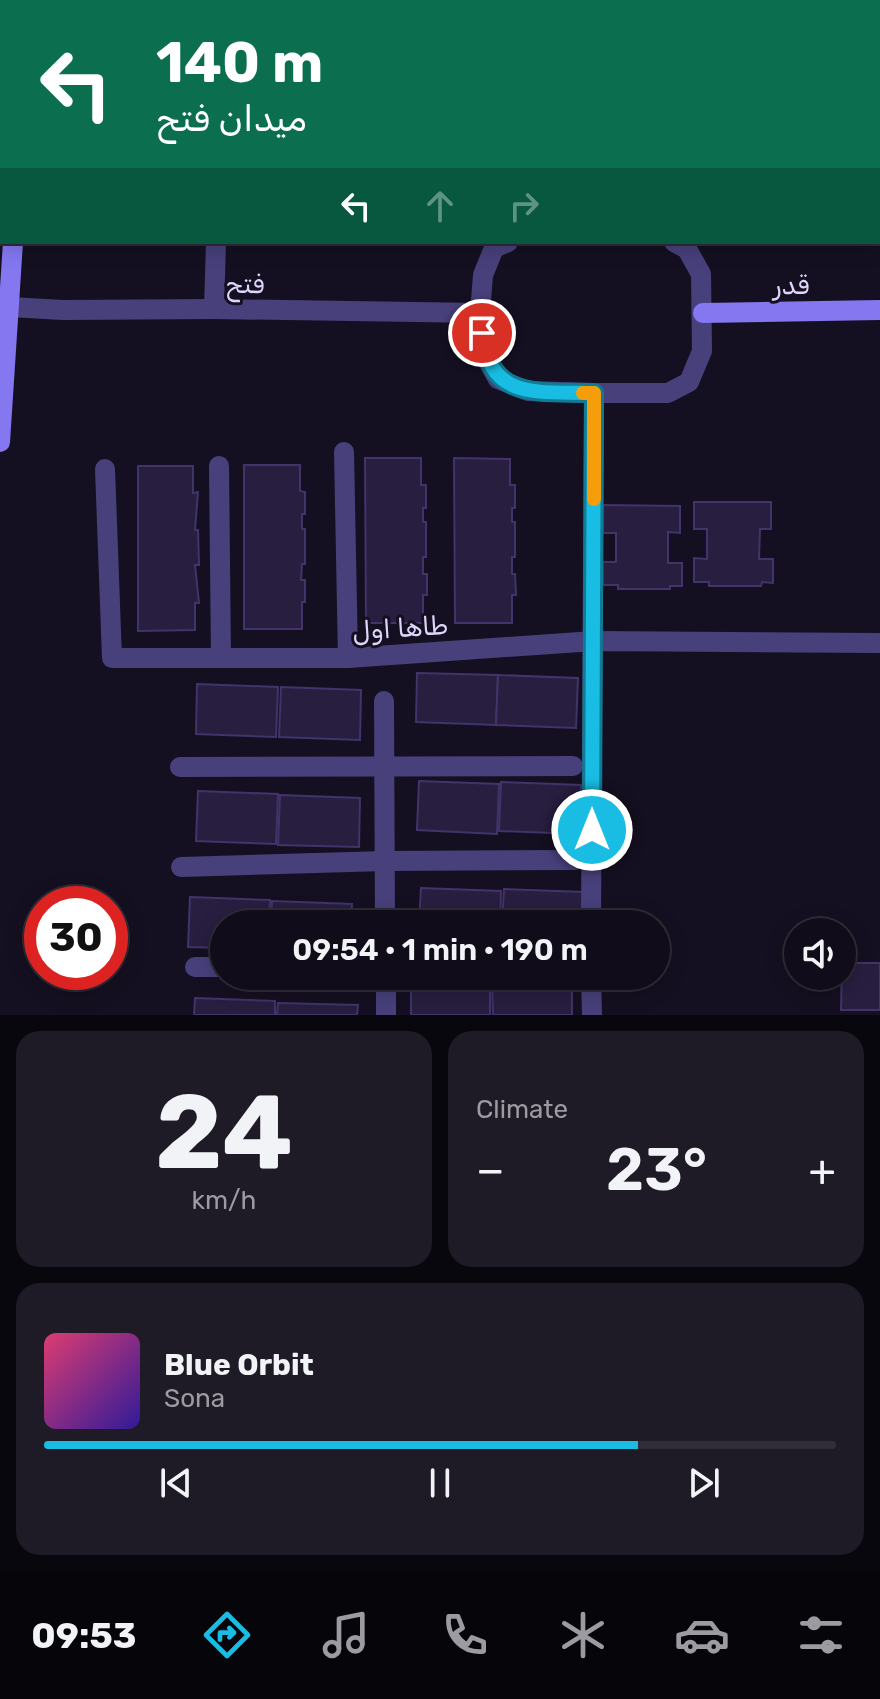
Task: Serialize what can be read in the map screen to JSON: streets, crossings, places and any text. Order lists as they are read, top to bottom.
{
  "streets": {
    "main road": ["قدر"],
    "street": ["فتح", "طاها اول"]
  },
  "page": {
    "turn": ["140 m", "میدان فتح"],
    "limit": "30",
    "trip": "09:54 · 1 min · 190 m",
    "tile": [
      ["24", "km/h"],
      "Climate"
    ],
    "heat": ["−", "23°", "+"],
    "song": ["Blue Orbit", "Sona"],
    "tabs": "09:53"
  }
}
